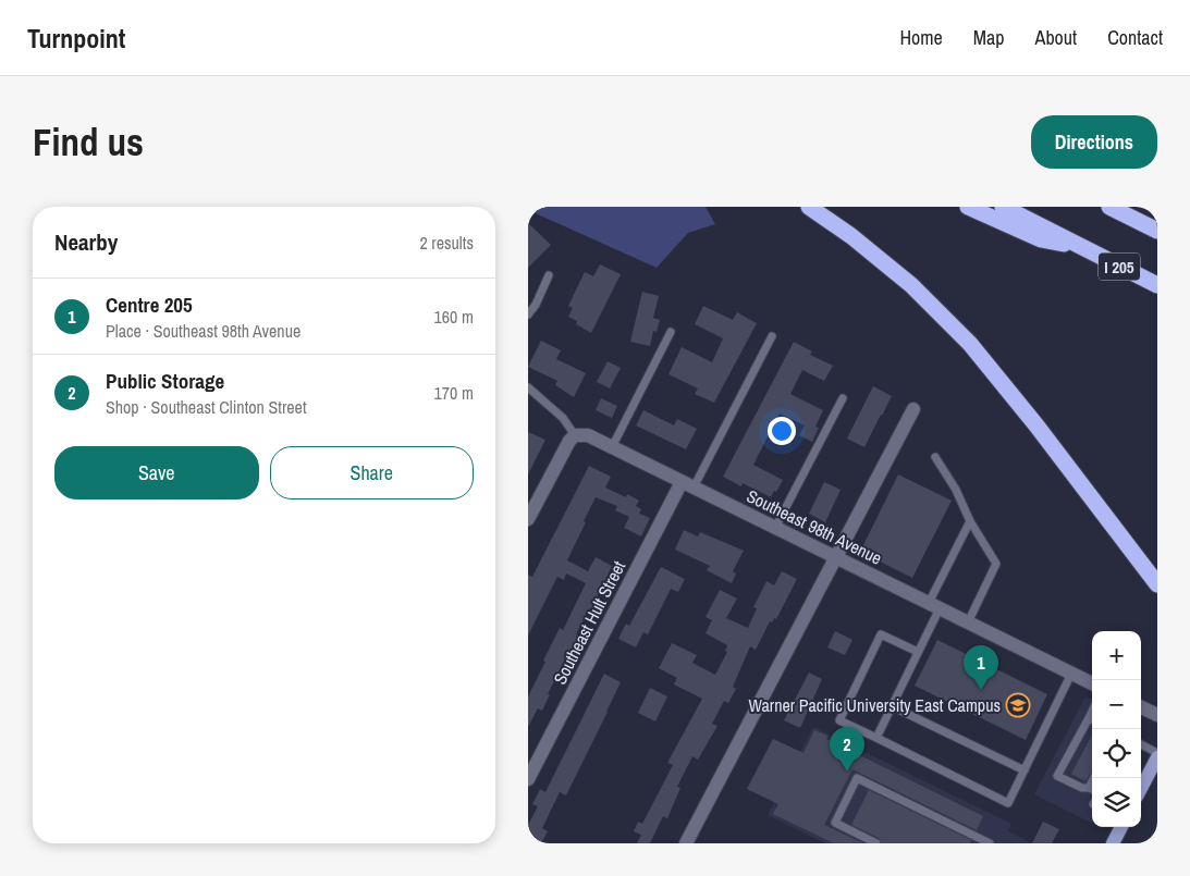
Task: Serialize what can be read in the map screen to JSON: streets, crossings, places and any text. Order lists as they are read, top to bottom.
{
  "streets": {
    "highway": ["I 205"],
    "street": ["Southeast 98th Avenue", "Southeast Hult Street"]
  },
  "crossings": [
    ["Southeast 98th Avenue", "Southeast Hult Street"]
  ],
  "places": {
    "school or university": ["Warner Pacific University East Campus"]
  },
  "page": {
    "header": "Turnpoint",
    "nav": [
      "Home",
      "Map",
      "About",
      "Contact"
    ],
    "buttons": [
      "Directions",
      ["Save", "Share"]
    ],
    "title": "Find us",
    "heading": ["Nearby", "2 results"],
    "list": [
      {
        "mark": "1",
        "name": "Centre 205",
        "note": "Place · Southeast 98th Avenue",
        "value": "160 m"
      },
      {
        "mark": "2",
        "name": "Public Storage",
        "note": "Shop · Southeast Clinton Street",
        "value": "170 m"
      }
    ],
    "map_buttons": ["+", "−"],
    "pins": ["1", "2"]
  }
}
